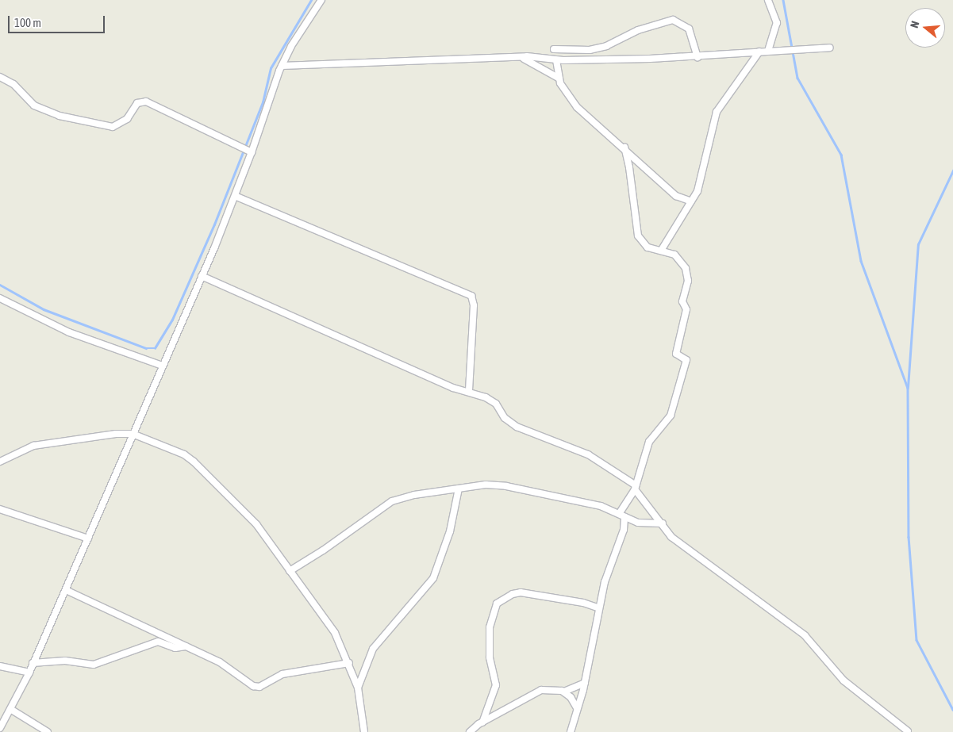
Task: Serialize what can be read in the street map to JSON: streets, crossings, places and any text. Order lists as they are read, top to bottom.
{
  "scale_bar": "100 m",
  "north": "left"
}
